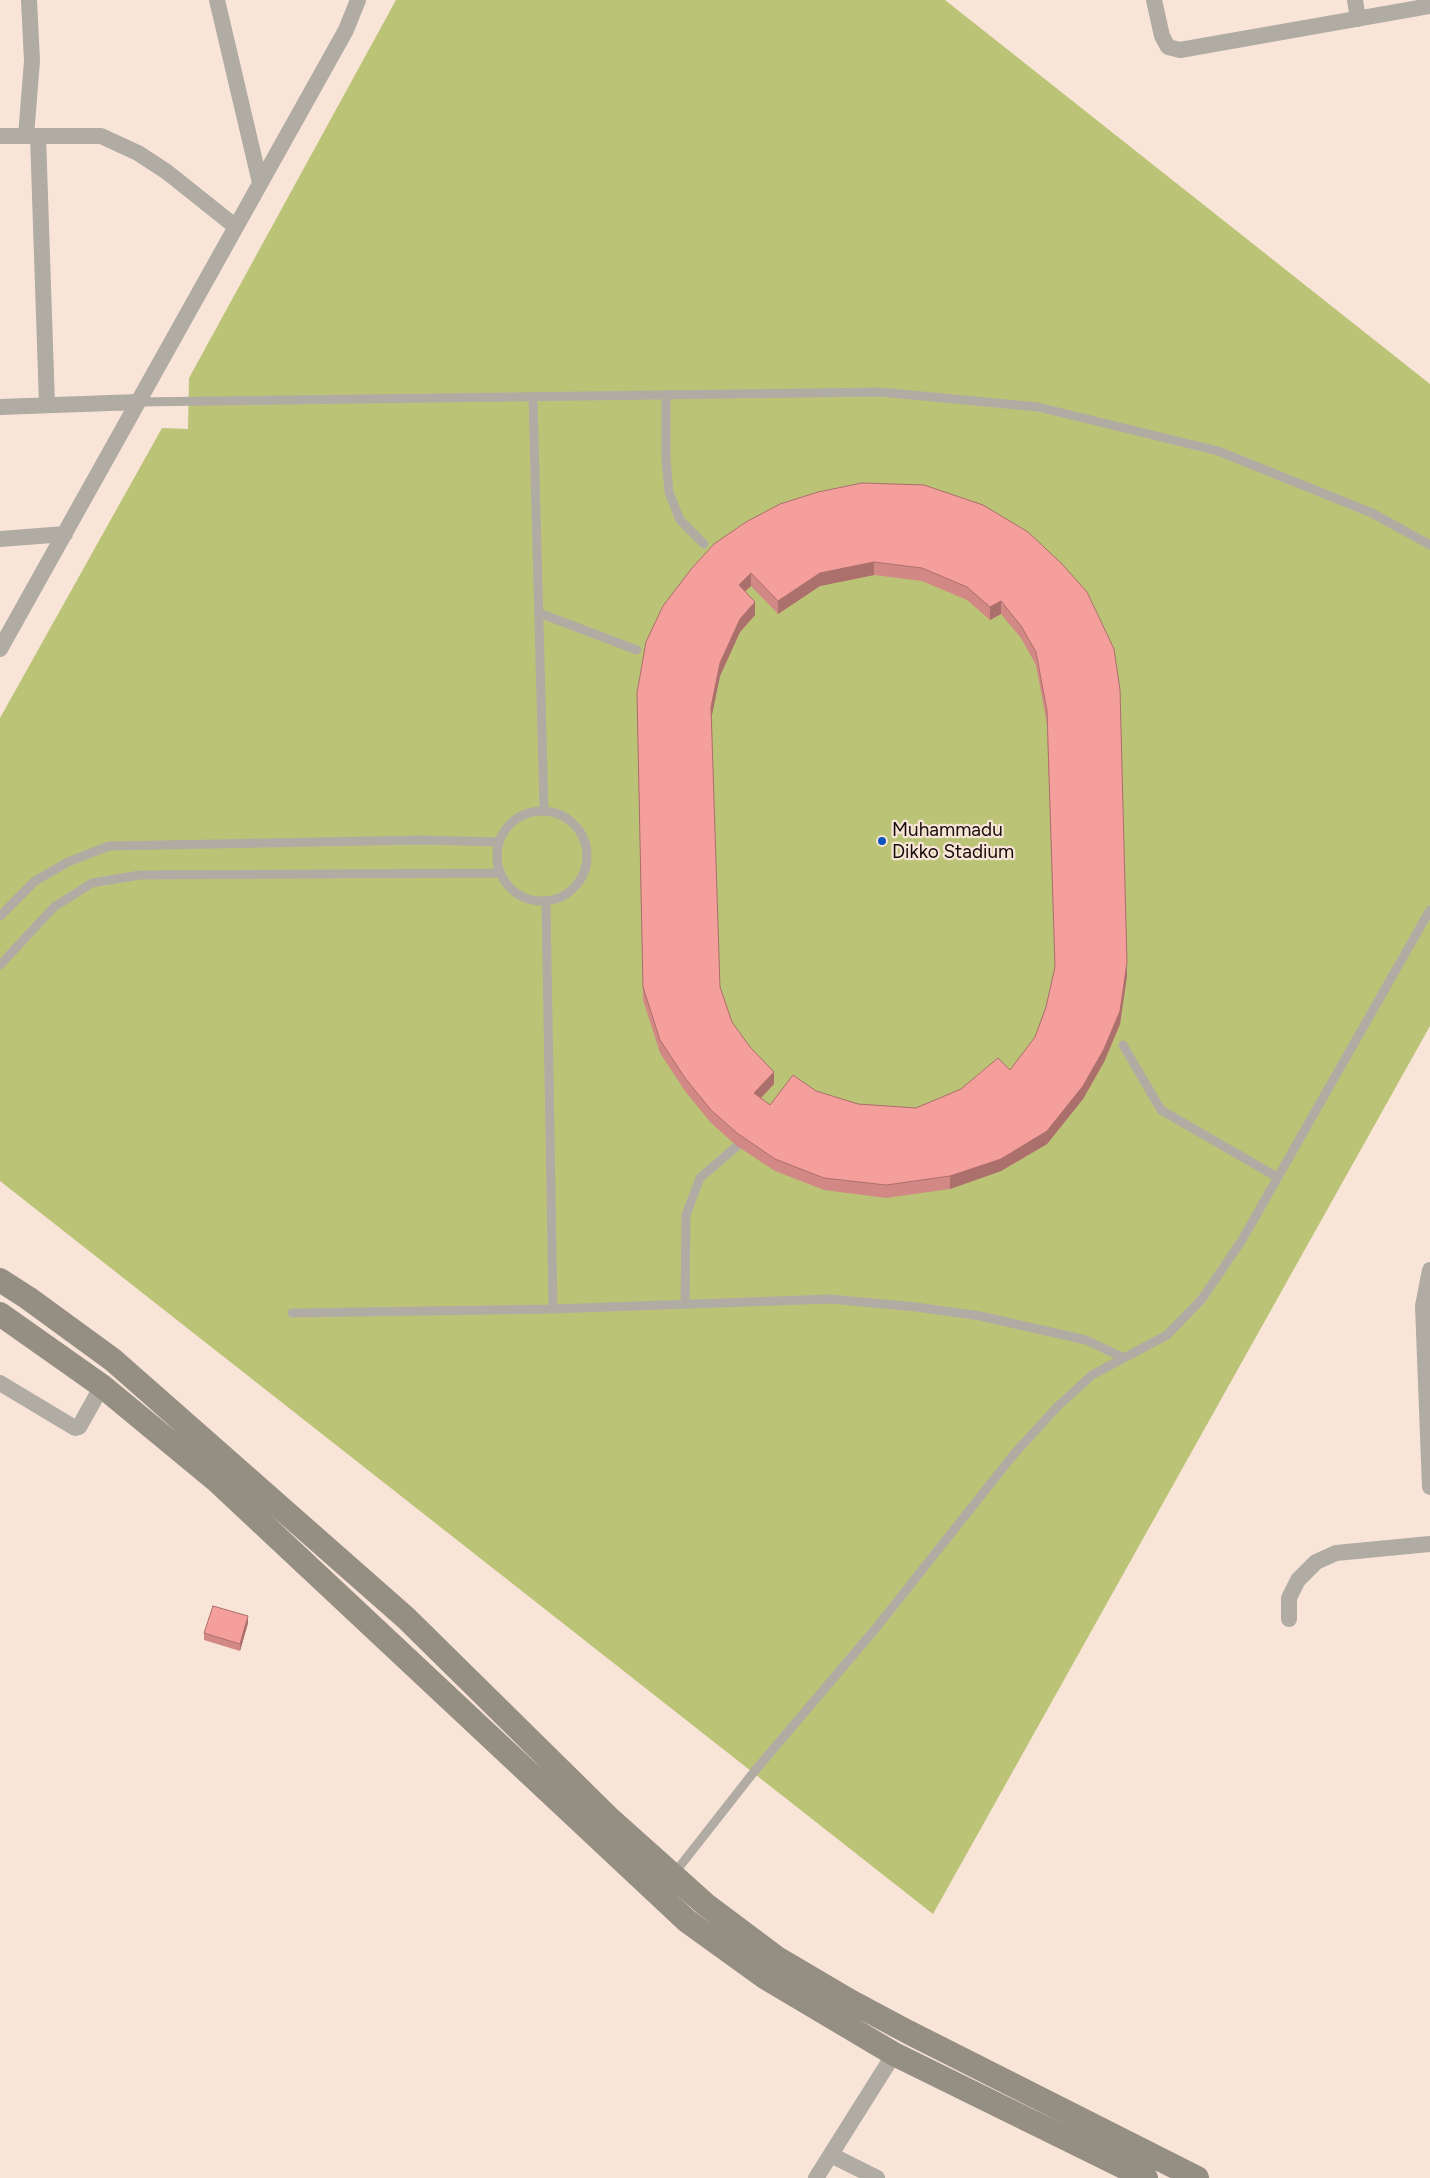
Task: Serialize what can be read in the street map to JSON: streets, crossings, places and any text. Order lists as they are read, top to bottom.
{
  "places": ["Muhammadu Dikko Stadium"]
}
